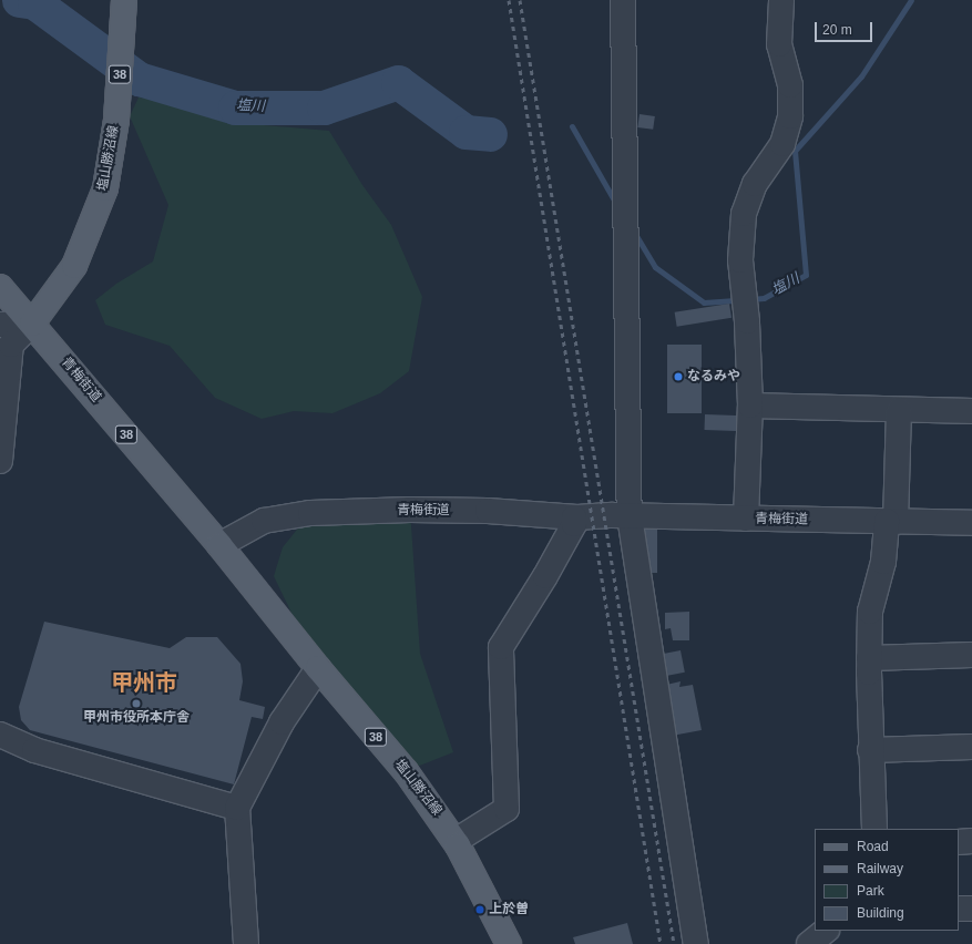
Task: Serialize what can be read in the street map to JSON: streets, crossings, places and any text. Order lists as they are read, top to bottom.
{
  "streets": {
    "main road": ["38", "塩山勝沼線", "青梅街道"]
  },
  "crossings": [
    ["塩山勝沼線", "青梅街道"]
  ],
  "districts": ["甲州市"],
  "water": ["塩川"],
  "places": ["なるみや", "甲州市役所本庁舎", "上於曽"],
  "legend": [
    "Road",
    "Railway",
    "Park",
    "Building"
  ],
  "scale_bar": "20 m"
}
